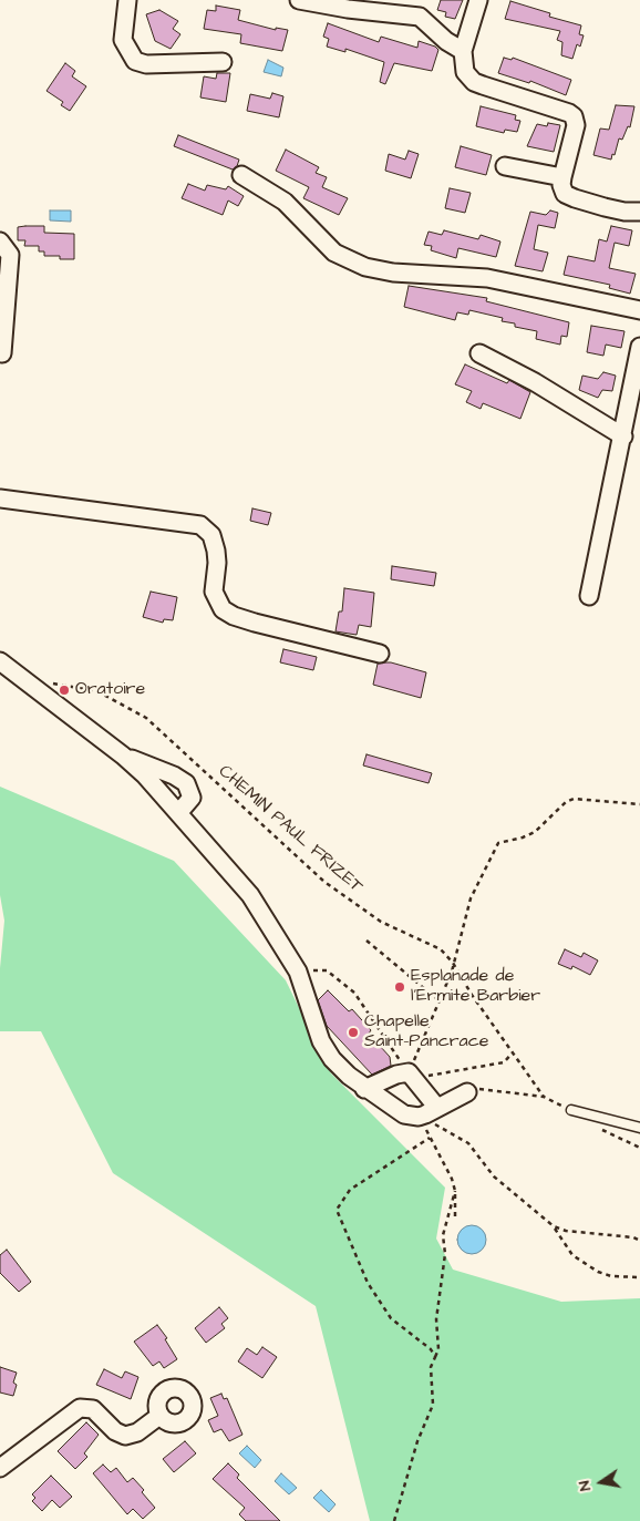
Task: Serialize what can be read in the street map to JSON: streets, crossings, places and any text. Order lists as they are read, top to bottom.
{
  "streets": {
    "path": ["CHEMIN PAUL FRIZET"]
  },
  "places": ["Oratoire", "Esplanade de l'Ermite Barbier", "Chapelle Saint-Pancrace"],
  "north": "left"
}
